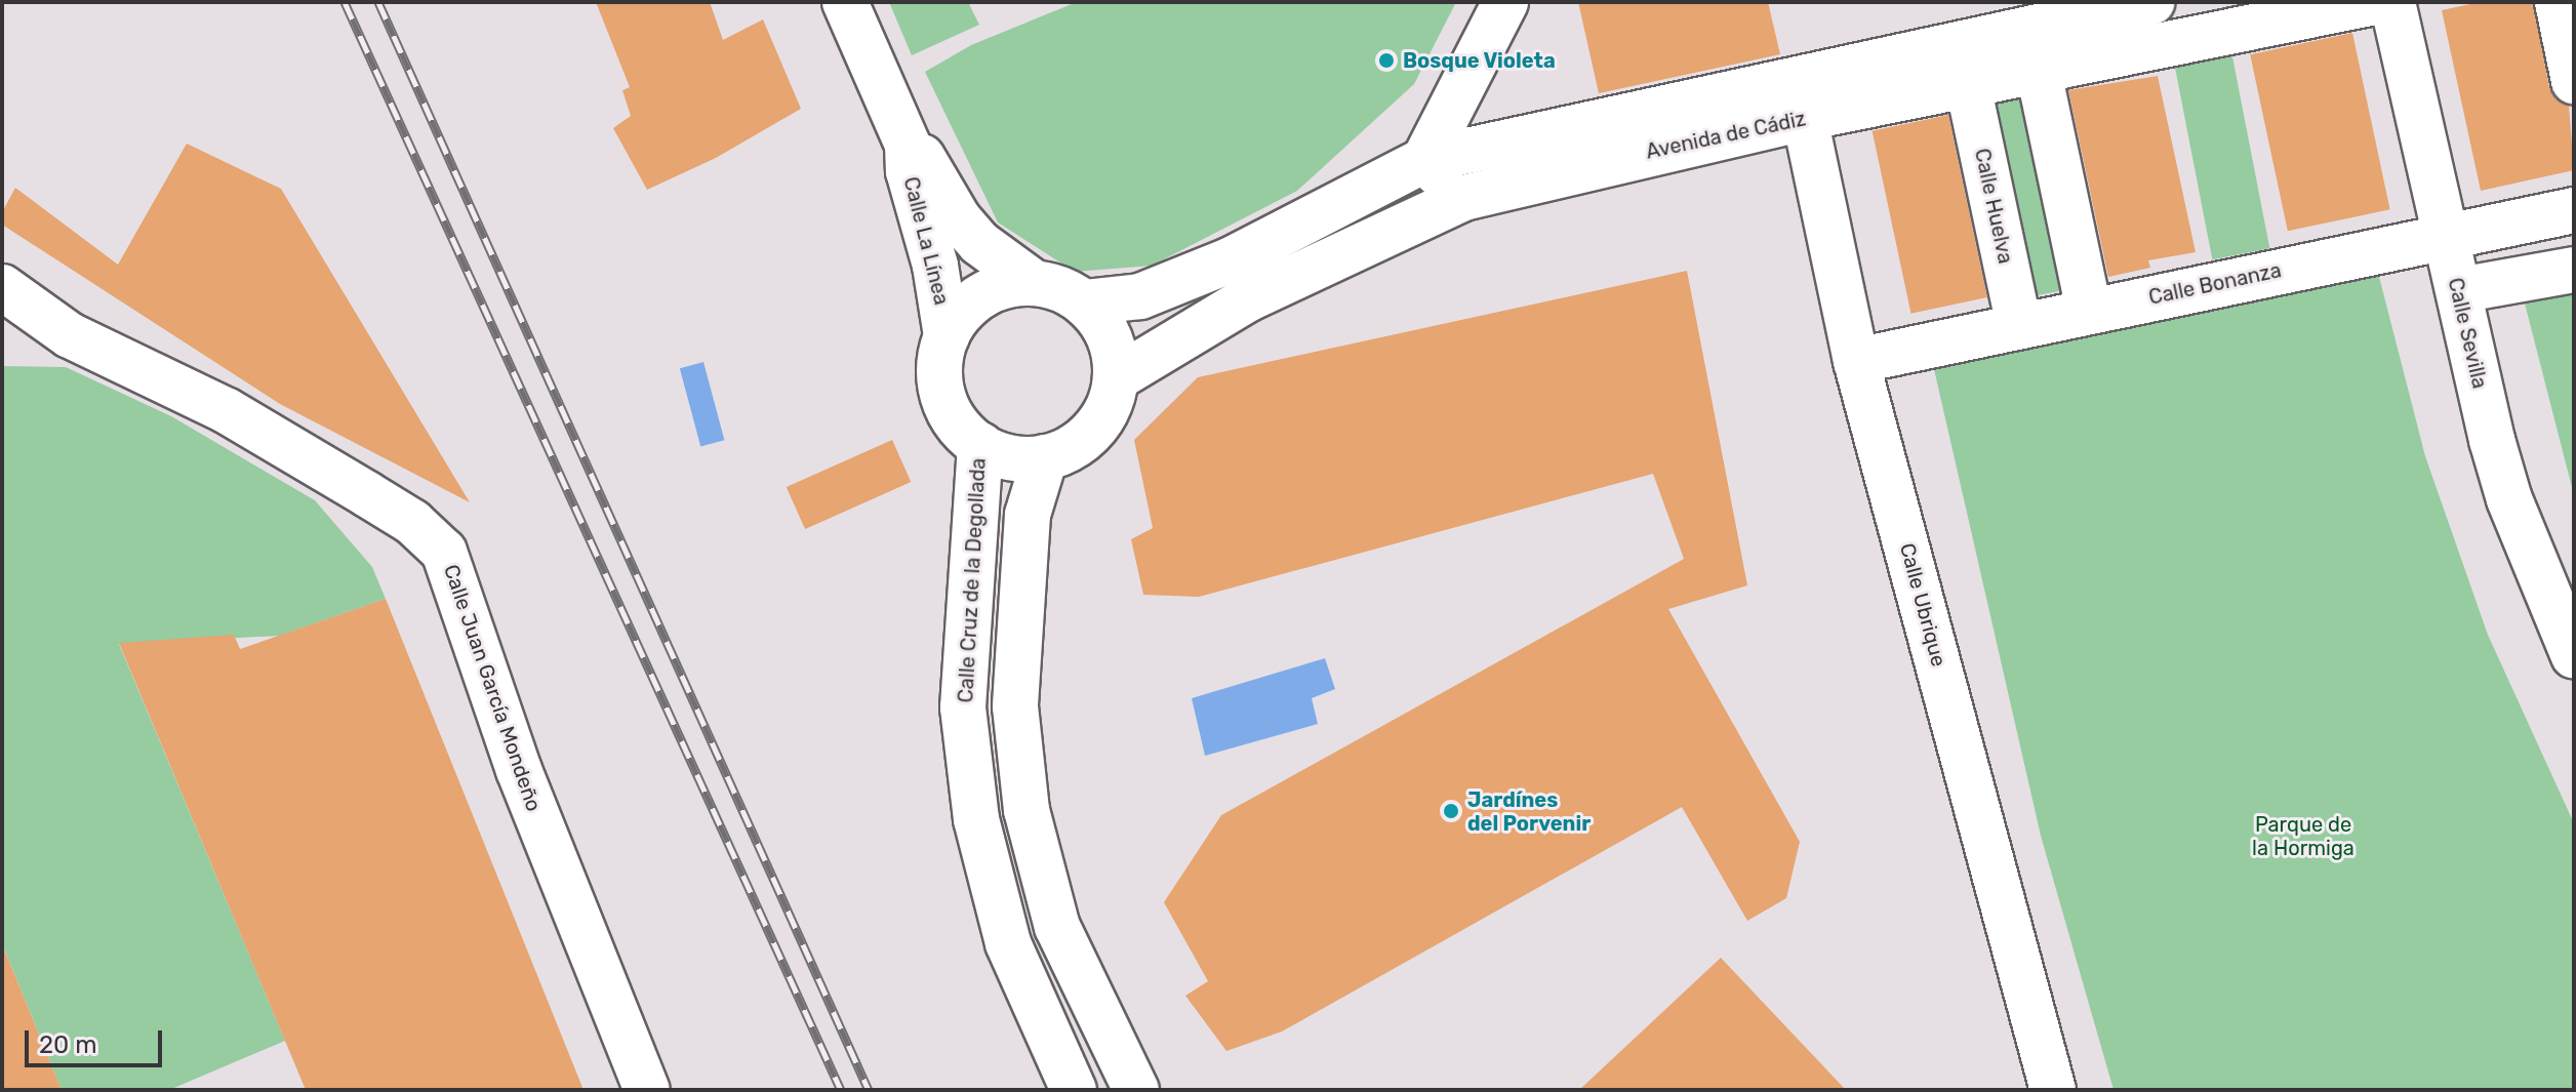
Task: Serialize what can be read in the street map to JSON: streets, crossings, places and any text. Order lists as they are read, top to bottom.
{
  "streets": {
    "street": [
      "Avenida de Cádiz",
      "Calle Huelva",
      "Calle La Línea",
      "Calle Bonanza",
      "Calle Sevilla",
      "Calle Cruz de la Degollada",
      "Calle Ubrique",
      "Calle Juan García Mondeño"
    ]
  },
  "crossings": [
    ["Avenida de Cádiz", "Calle Huelva"],
    ["Avenida de Cádiz", "Calle La Línea"],
    ["Avenida de Cádiz", "Calle Cruz de la Degollada"],
    ["Avenida de Cádiz", "Calle Ubrique"],
    ["Calle Huelva", "Calle Bonanza"],
    ["Calle La Línea", "Calle Cruz de la Degollada"],
    ["Calle Bonanza", "Calle Sevilla"],
    ["Calle Bonanza", "Calle Ubrique"]
  ],
  "parks": ["Parque de la Hormiga"],
  "places": ["Bosque Violeta", "Jardínes del Porvenir"],
  "scale_bar": "20 m"
}
